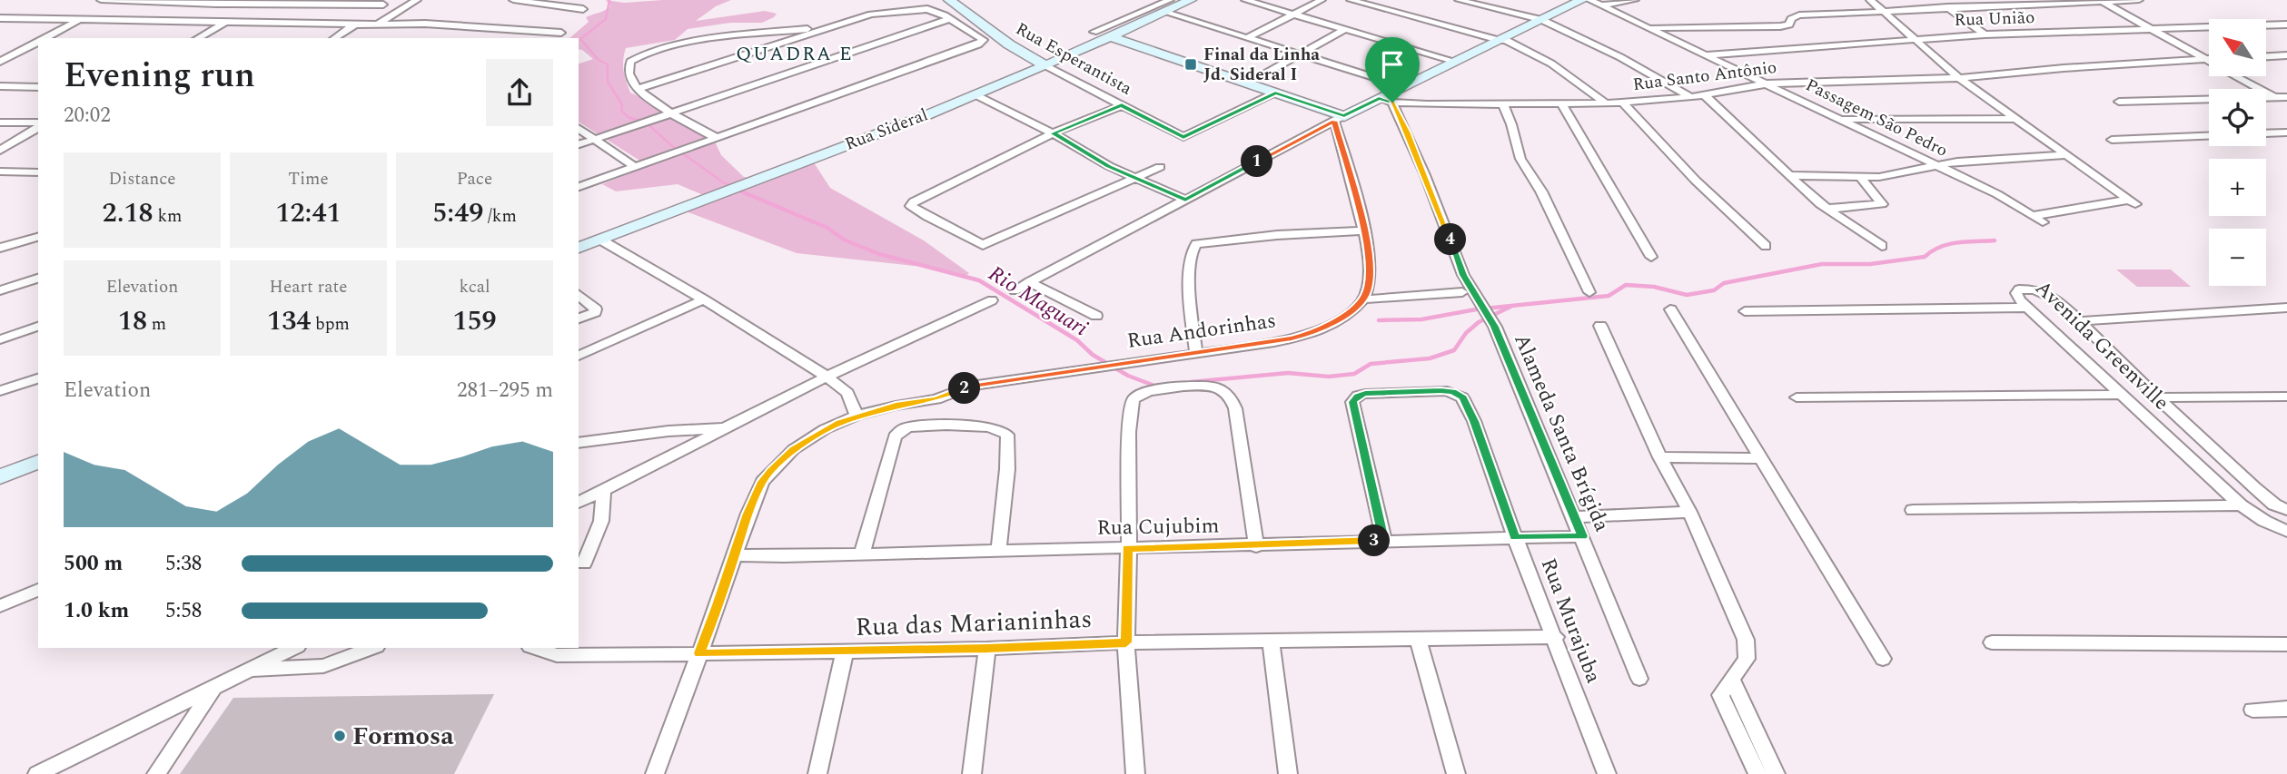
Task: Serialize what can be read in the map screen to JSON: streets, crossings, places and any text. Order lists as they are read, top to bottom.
{
  "streets": {
    "main road": ["Rua Esperantista", "Rua Sideral"],
    "street": [
      "Rua União",
      "Rua Santo Antônio",
      "Passagem São Pedro",
      "Rua Andorinhas",
      "Avenida Greenville",
      "Alameda Santa Brígida",
      "Rua Cujubim",
      "Rua Murajuba",
      "Rua das Marianinhas"
    ]
  },
  "crossings": [
    ["Rua União", "Passagem São Pedro"],
    ["Rua Esperantista", "Rua Sideral"],
    ["Rua Santo Antônio", "Passagem São Pedro"],
    ["Rua Santo Antônio", "Alameda Santa Brígida"],
    ["Rua Andorinhas", "Rua Cujubim"],
    ["Rua Andorinhas", "Rua das Marianinhas"],
    ["Alameda Santa Brígida", "Rua Cujubim"],
    ["Rua Cujubim", "Rua Murajuba"],
    ["Rua Murajuba", "Rua das Marianinhas"]
  ],
  "districts": ["QUADRA E"],
  "water": ["Rio Maguari"],
  "places": {
    "transit": ["Final da Linha Jd. Sideral I"],
    "other": ["Formosa"]
  },
  "north": "top left",
  "page": {
    "map_buttons": ["+", "−"],
    "heading": ["Evening run", "20:02"],
    "pins": [
      "1",
      "4",
      "2",
      "3"
    ],
    "stats": [
      ["Distance", "2.18 km"],
      ["Time", "12:41"],
      ["Pace", "5:49 /km"],
      ["Elevation", "18 m"],
      ["Heart rate", "134 bpm"],
      ["kcal", "159"]
    ],
    "chart": ["Elevation", "281–295 m"],
    "list": [
      {
        "name": "500 m",
        "note": "5:38"
      },
      {
        "name": "1.0 km",
        "note": "5:58"
      }
    ]
  }
}
